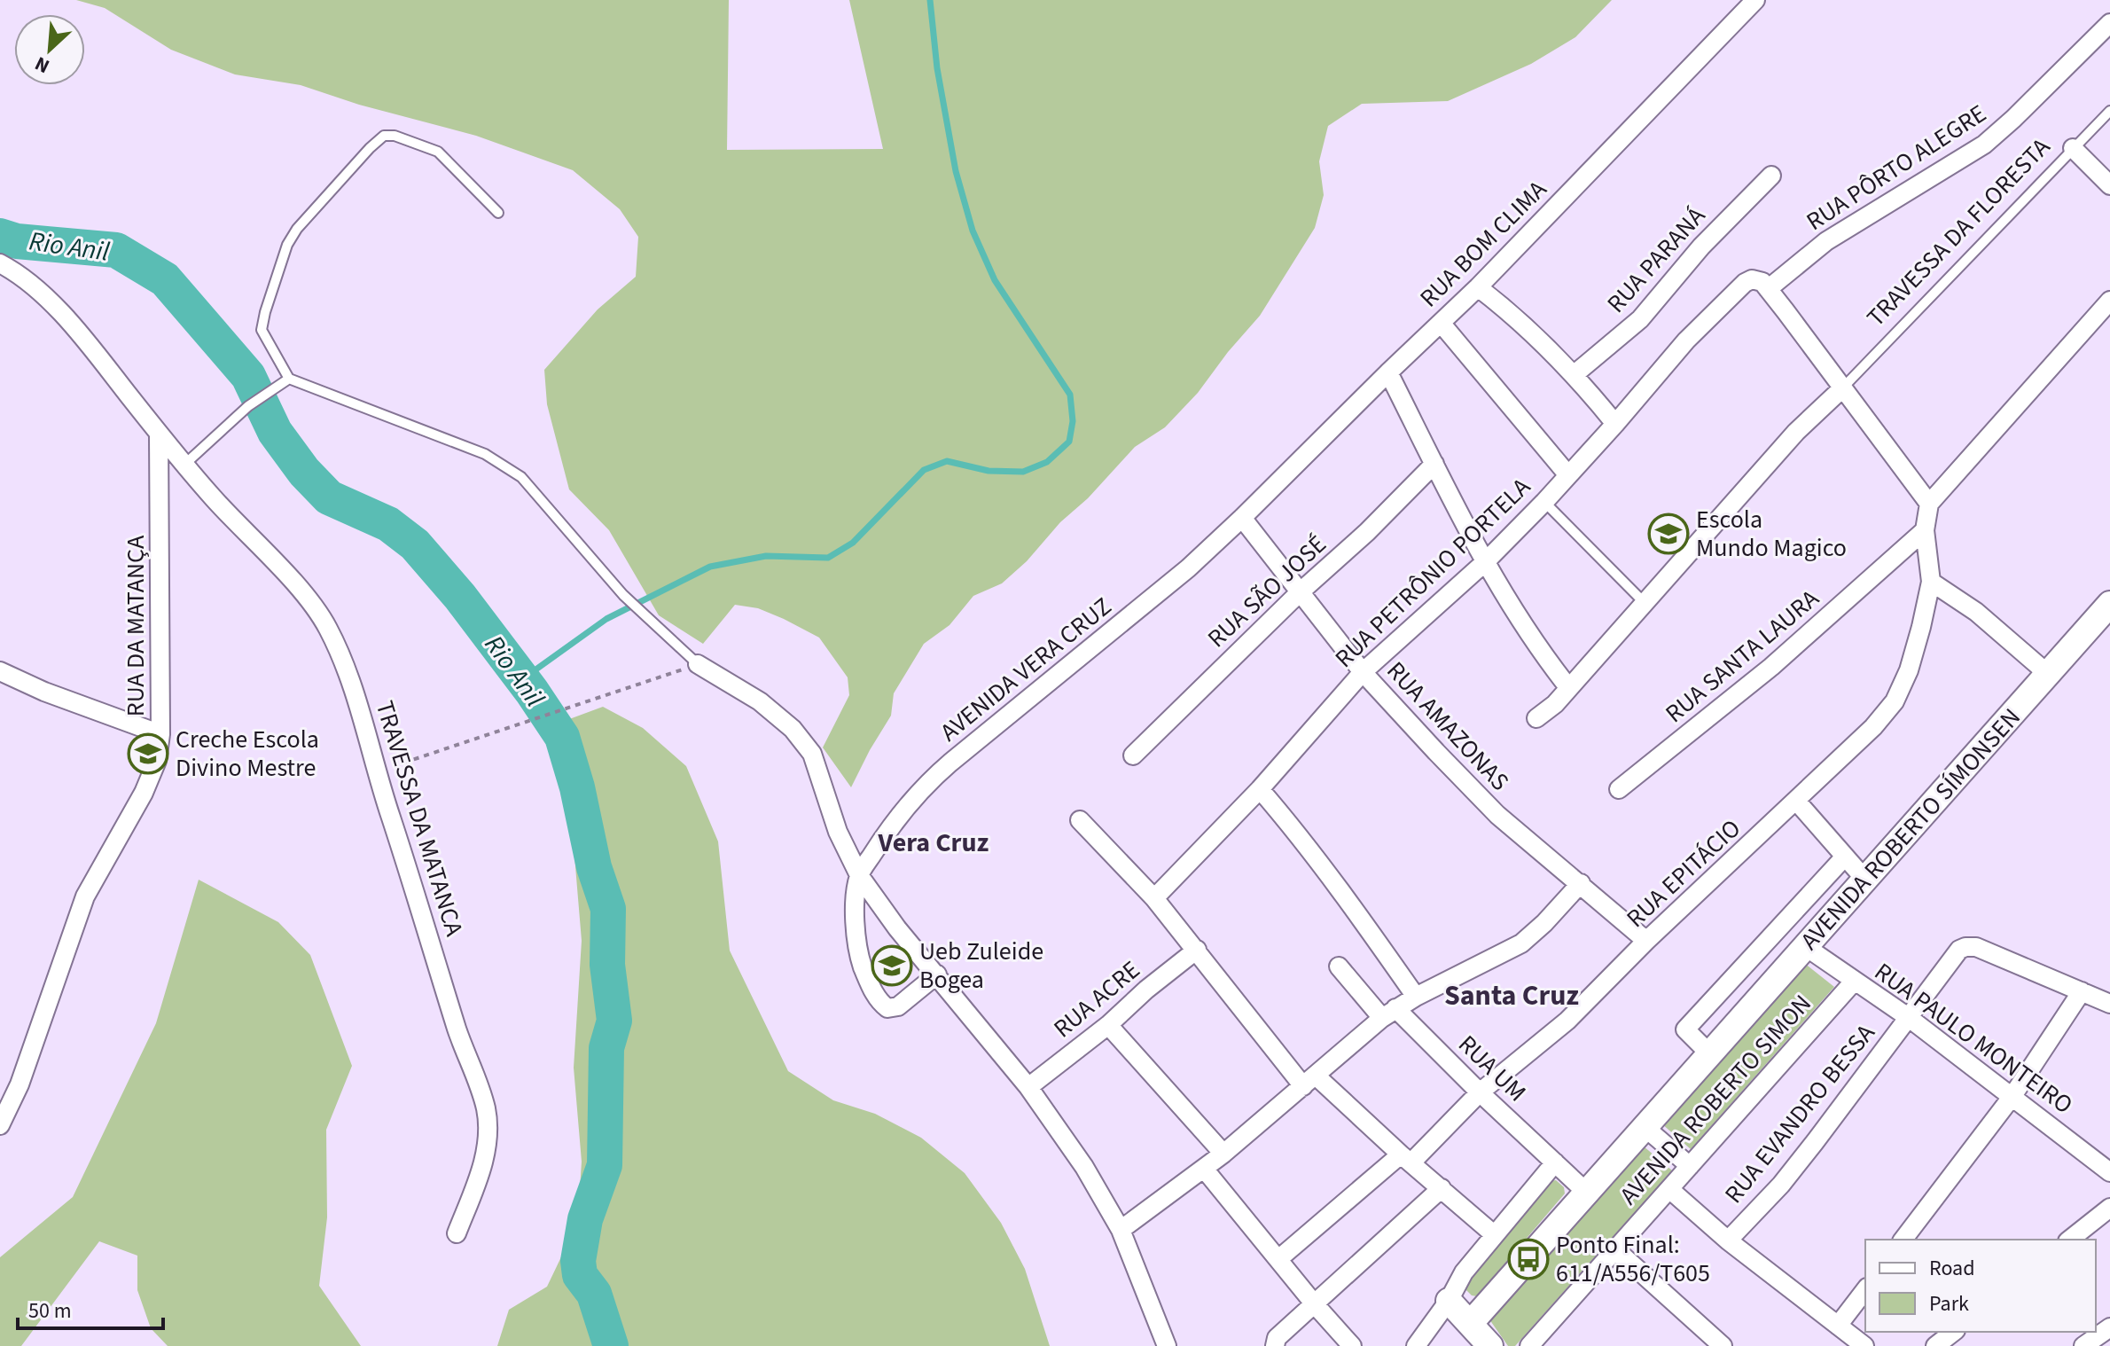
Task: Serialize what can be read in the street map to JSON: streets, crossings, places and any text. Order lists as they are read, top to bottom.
{
  "streets": {
    "street": [
      "RUA PÔRTO ALEGRE",
      "TRAVESSA DA FLORESTA",
      "RUA BOM CLIMA",
      "RUA PARANÁ",
      "RUA PETRÔNIO PORTELA",
      "RUA SÃO JOSÉ",
      "RUA DA MATANÇA",
      "RUA SANTA LAURA",
      "AVENIDA VERA CRUZ",
      "RUA AMAZONAS",
      "TRAVESSA DA MATANCA",
      "AVENIDA ROBERTO SÍMONSEN",
      "RUA EPITÁCIO",
      "RUA ACRE",
      "RUA PAULO MONTEIRO",
      "RUA UM",
      "AVENIDA ROBERTO SIMON",
      "RUA EVANDRO BESSA"
    ]
  },
  "crossings": [
    ["RUA PÔRTO ALEGRE", "RUA PETRÔNIO PORTELA"],
    ["RUA BOM CLIMA", "AVENIDA VERA CRUZ"],
    ["RUA BOM CLIMA", "RUA AMAZONAS"],
    ["RUA PETRÔNIO PORTELA", "RUA AMAZONAS"],
    ["RUA SÃO JOSÉ", "RUA AMAZONAS"],
    ["RUA SANTA LAURA", "RUA EPITÁCIO"],
    ["AVENIDA VERA CRUZ", "RUA AMAZONAS"],
    ["RUA AMAZONAS", "RUA EPITÁCIO"],
    ["AVENIDA ROBERTO SÍMONSEN", "RUA PAULO MONTEIRO"],
    ["RUA EPITÁCIO", "RUA UM"],
    ["RUA PAULO MONTEIRO", "AVENIDA ROBERTO SIMON"],
    ["RUA PAULO MONTEIRO", "RUA EVANDRO BESSA"]
  ],
  "districts": ["Vera Cruz", "Santa Cruz"],
  "water": ["Rio Anil"],
  "places": {
    "school or university": ["Escola Mundo Magico", "Creche Escola Divino Mestre", "Ueb Zuleide Bogea"],
    "bus stop": ["Ponto Final: 611/A556/T605"]
  },
  "legend": ["Road", "Park"],
  "scale_bar": "50 m",
  "north": "bottom left"
}
